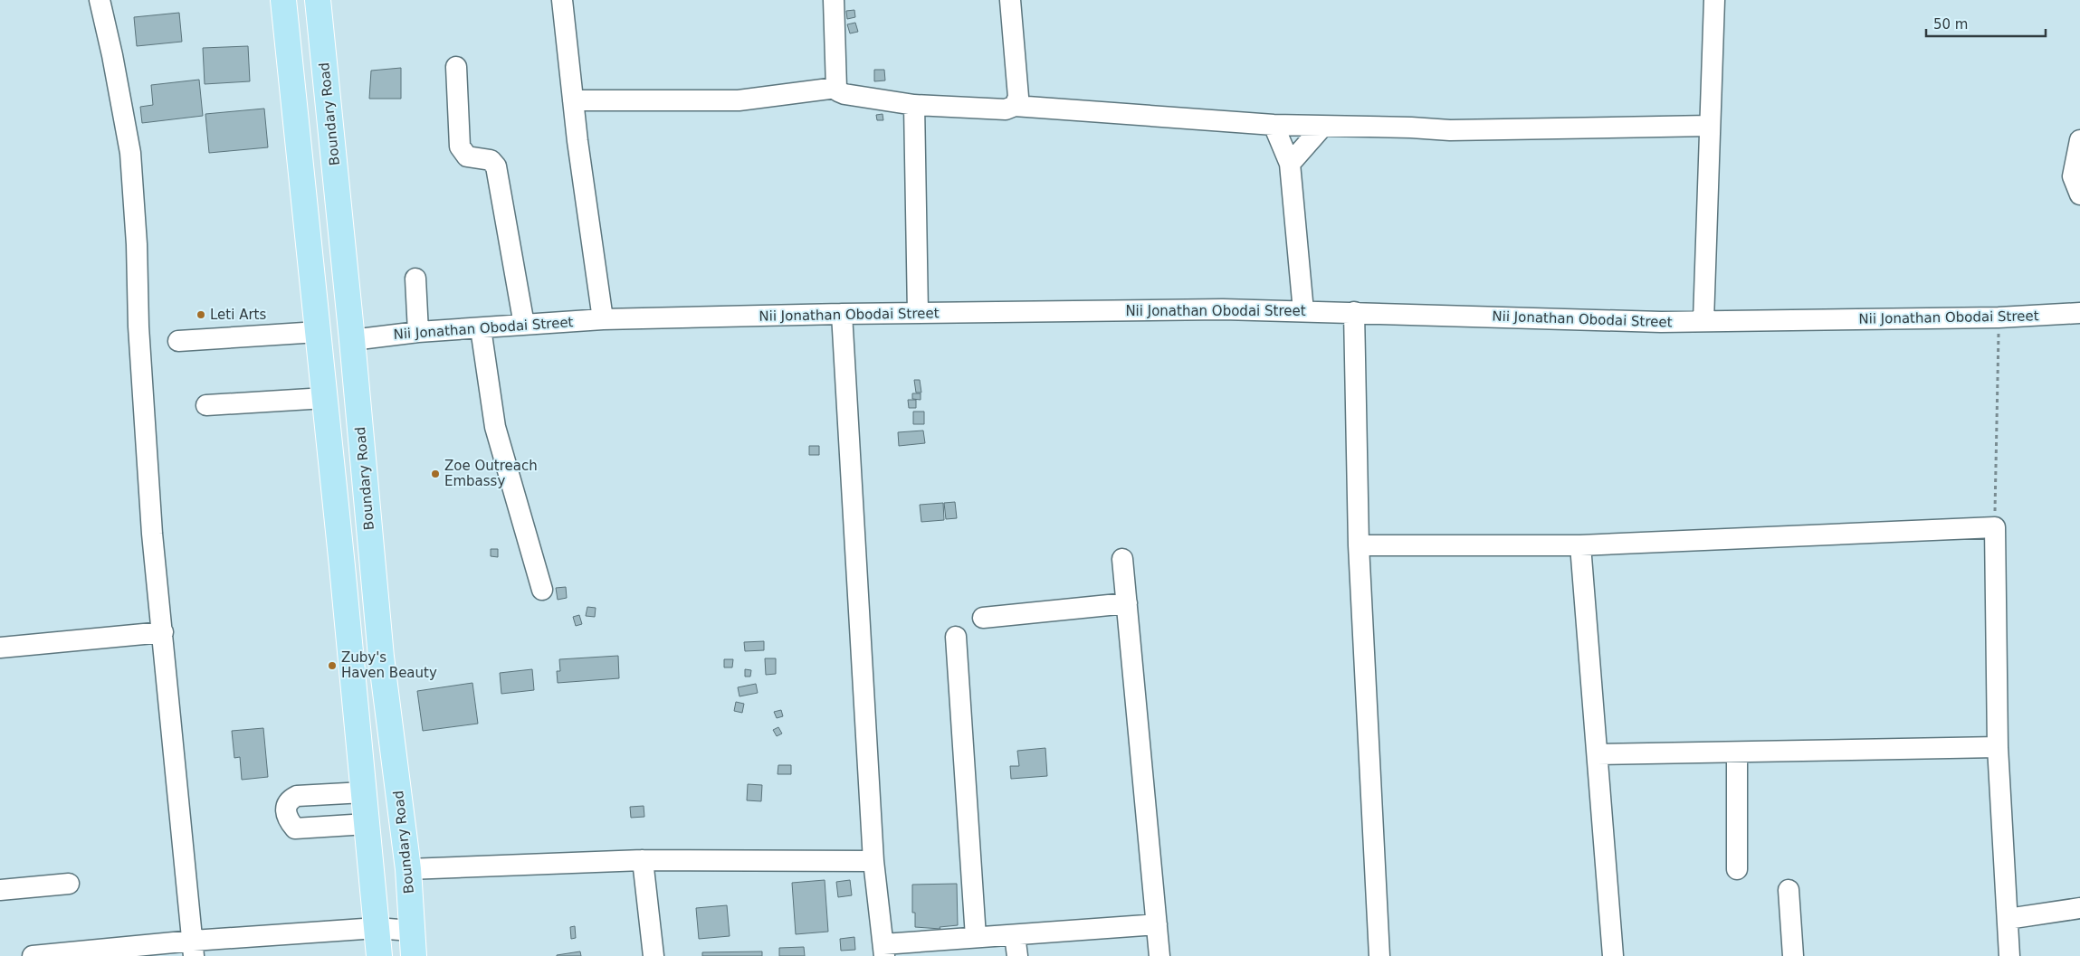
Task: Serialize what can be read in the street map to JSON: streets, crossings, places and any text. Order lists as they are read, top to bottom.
{
  "streets": {
    "main road": ["Boundary Road"],
    "street": ["Nii Jonathan Obodai Street"]
  },
  "crossings": [
    ["Boundary Road", "Nii Jonathan Obodai Street"]
  ],
  "places": ["Leti Arts", "Zoe Outreach Embassy", "Zuby's Haven Beauty"],
  "scale_bar": "50 m"
}
